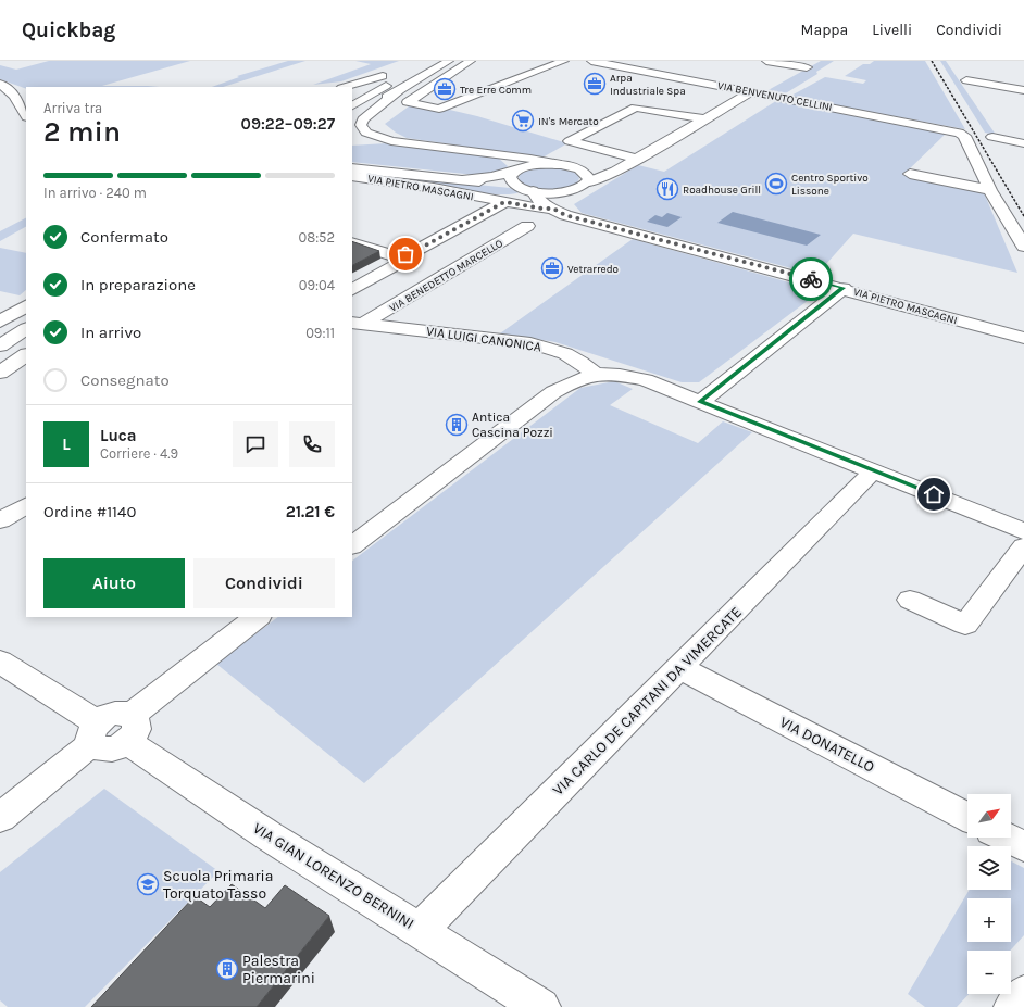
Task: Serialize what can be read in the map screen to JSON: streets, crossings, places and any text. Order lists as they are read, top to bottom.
{
  "streets": {
    "main road": [
      "VIA BENVENUTO CELLINI",
      "VIA PIETRO MASCAGNI",
      "VIA BENEDETTO MARCELLO",
      "VIA LUIGI CANONICA",
      "VIA CARLO DE CAPITANI DA VIMERCATE",
      "VIA DONATELLO",
      "VIA GIAN LORENZO BERNINI"
    ]
  },
  "crossings": [
    ["VIA BENEDETTO MARCELLO", "VIA LUIGI CANONICA"],
    ["VIA CARLO DE CAPITANI DA VIMERCATE", "VIA DONATELLO"],
    ["VIA CARLO DE CAPITANI DA VIMERCATE", "VIA GIAN LORENZO BERNINI"]
  ],
  "places": {
    "office": ["Arpa Industriale Spa", "Tre Erre Comm", "Vetrarredo"],
    "supermarket": ["IN's Mercato"],
    "sports": ["Centro Sportivo Lissone"],
    "restaurant": ["Roadhouse Grill"],
    "building": ["Antica Cascina Pozzi", "Palestra Piermarini"],
    "school or university": ["Scuola Primaria Torquato Tasso"]
  },
  "north": "top right",
  "page": {
    "header": "Quickbag",
    "nav": ["Mappa", "Livelli", "Condividi"],
    "heading": ["2 min", "Arriva tra", "09:22–09:27"],
    "panel": [
      "Luca",
      "Corriere · 4.9",
      "Ordine #1140",
      "21.21 €"
    ],
    "bar": "In arrivo · 240 m",
    "list": [
      ["Confermato", "08:52"],
      ["In preparazione", "09:04"],
      ["In arrivo", "09:11"],
      "Consegnato"
    ],
    "round": "L",
    "buttons": ["Aiuto", "Condividi"],
    "map_buttons": ["+", "−"]
  }
}
